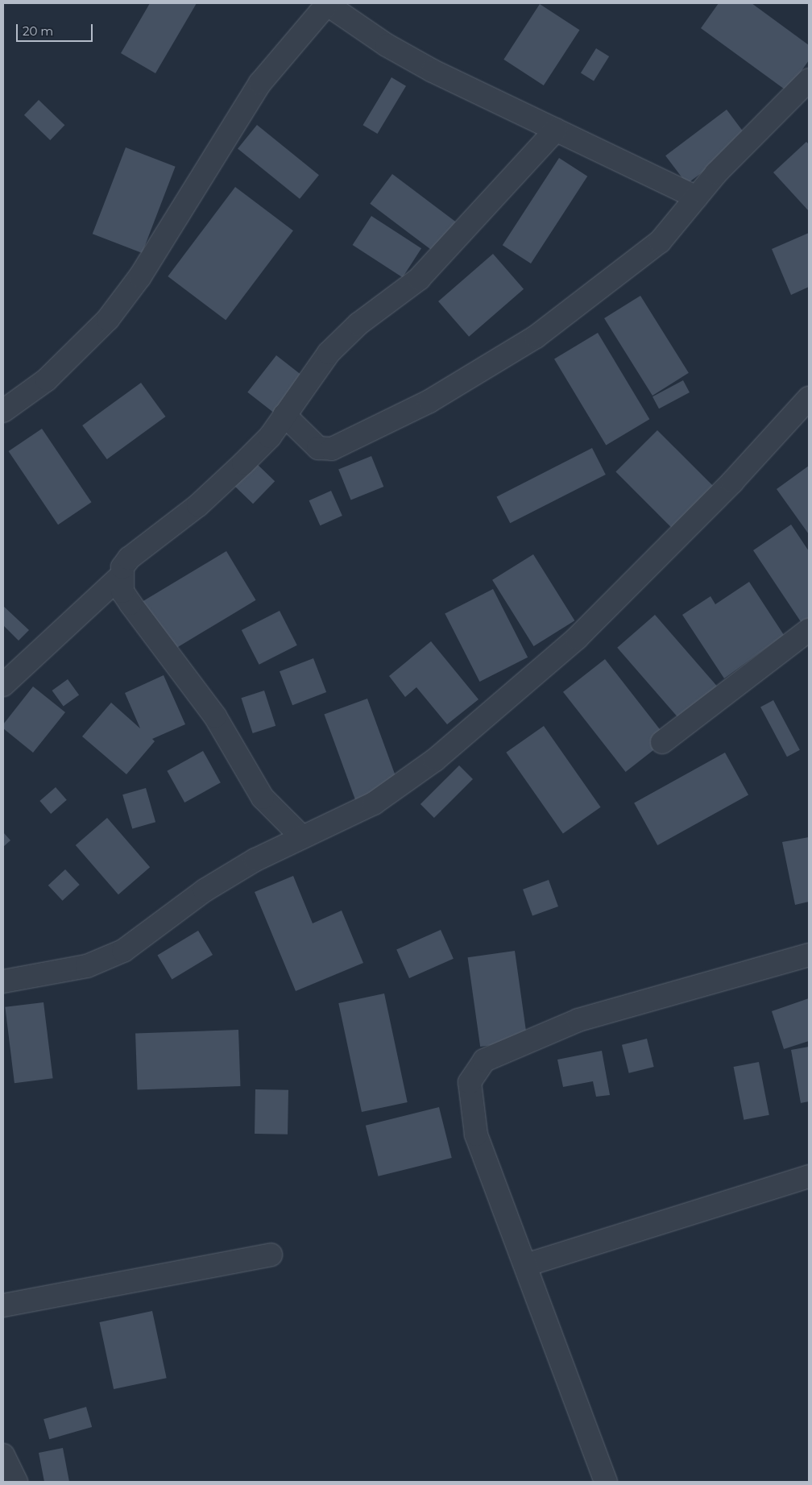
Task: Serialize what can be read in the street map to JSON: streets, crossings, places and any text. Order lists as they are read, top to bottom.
{
  "scale_bar": "20 m"
}
